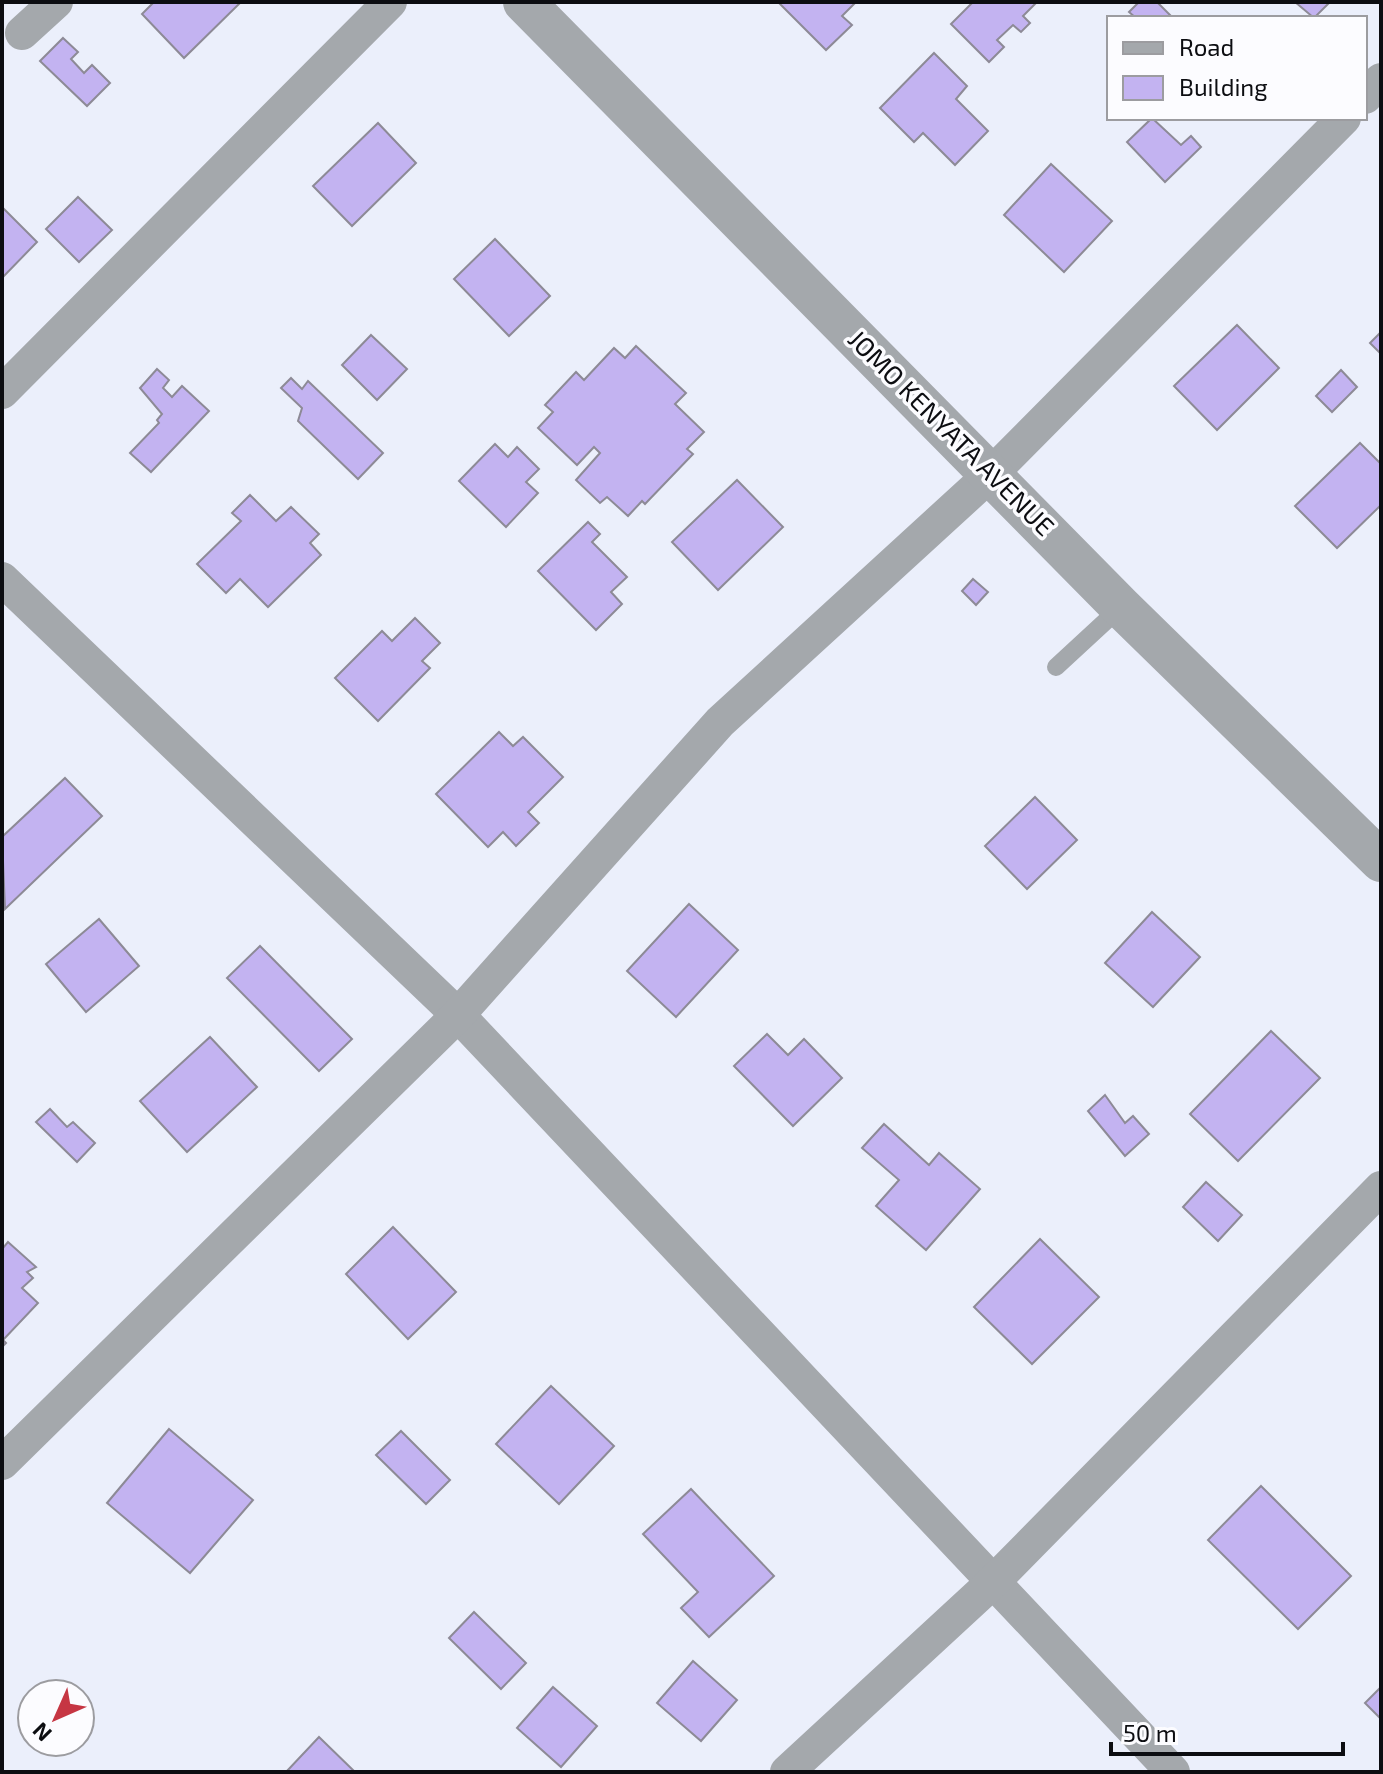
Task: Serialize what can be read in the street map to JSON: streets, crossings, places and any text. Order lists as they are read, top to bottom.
{
  "streets": {
    "street": ["JOMO KENYATA AVENUE"]
  },
  "legend": ["Road", "Building"],
  "scale_bar": "50 m",
  "north": "bottom left"
}
